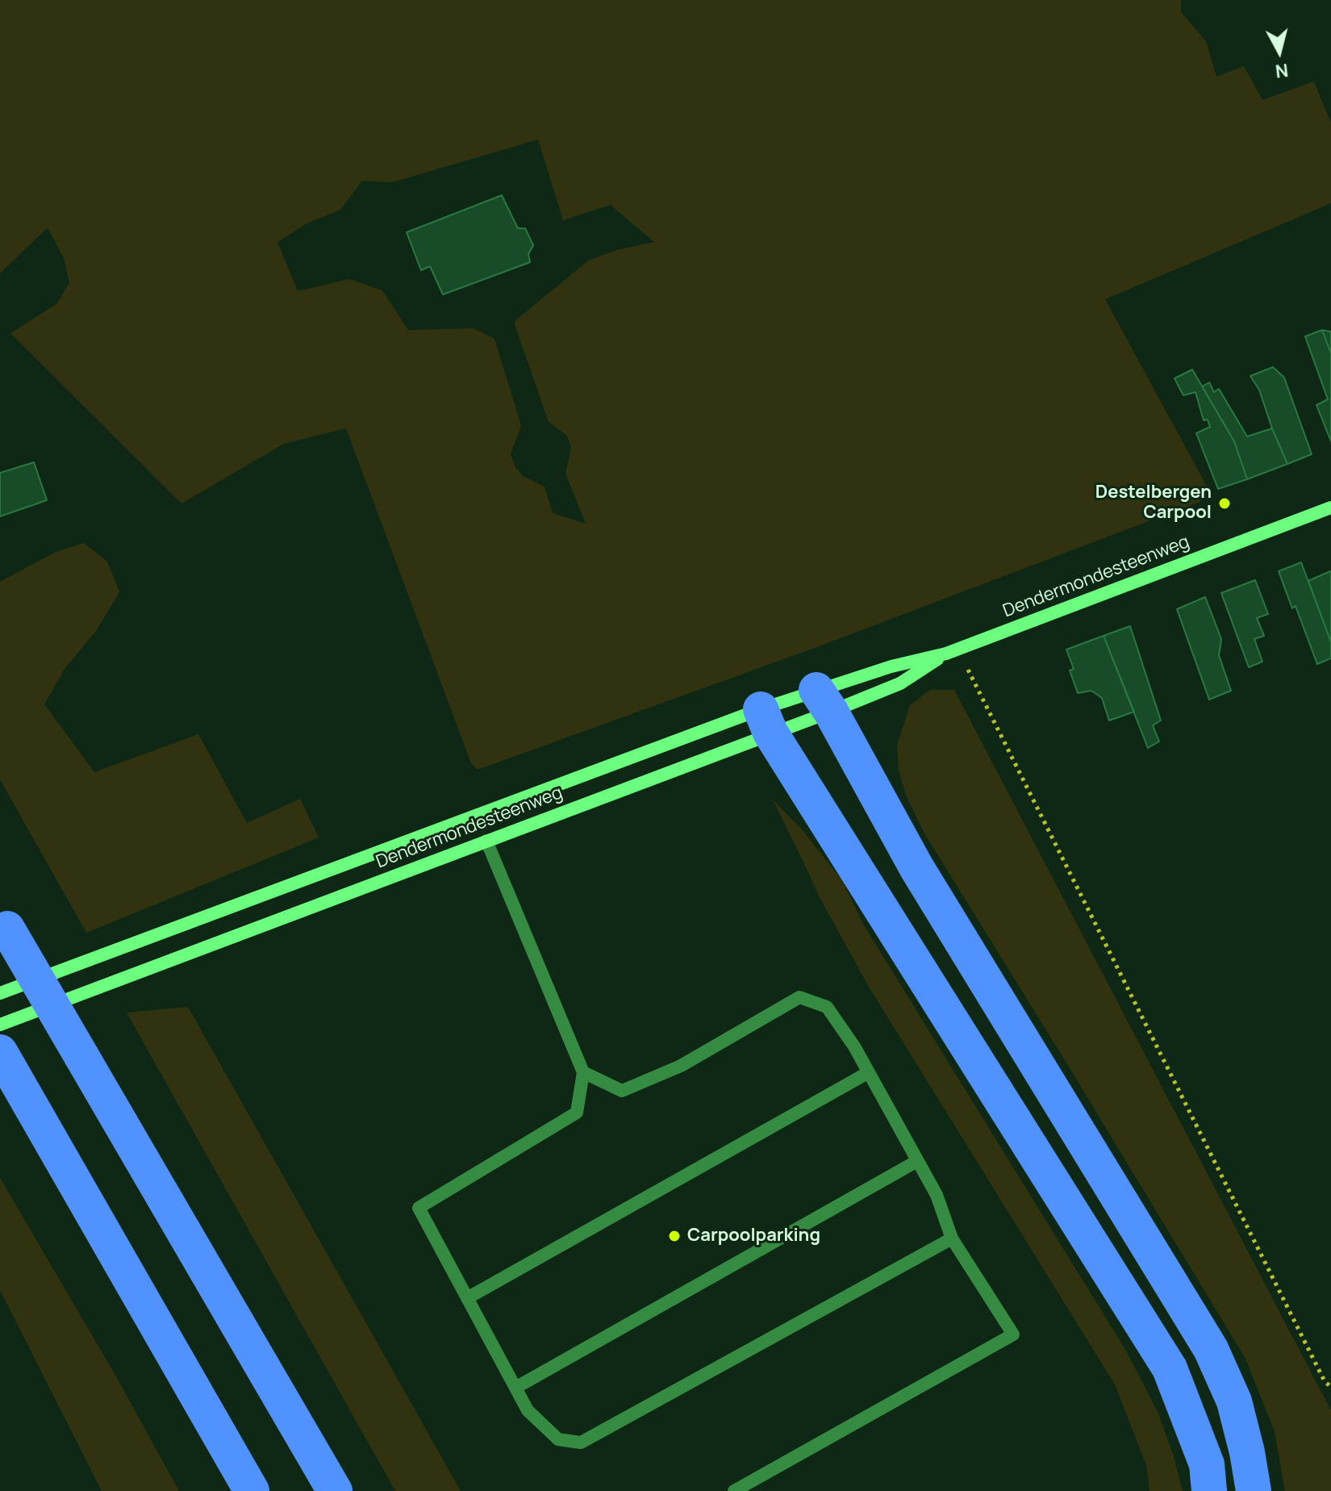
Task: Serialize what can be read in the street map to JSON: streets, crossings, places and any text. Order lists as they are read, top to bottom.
{
  "streets": {
    "main road": ["Dendermondesteenweg"]
  },
  "places": ["Destelbergen Carpool", "Carpoolparking"],
  "north": "bottom"
}
